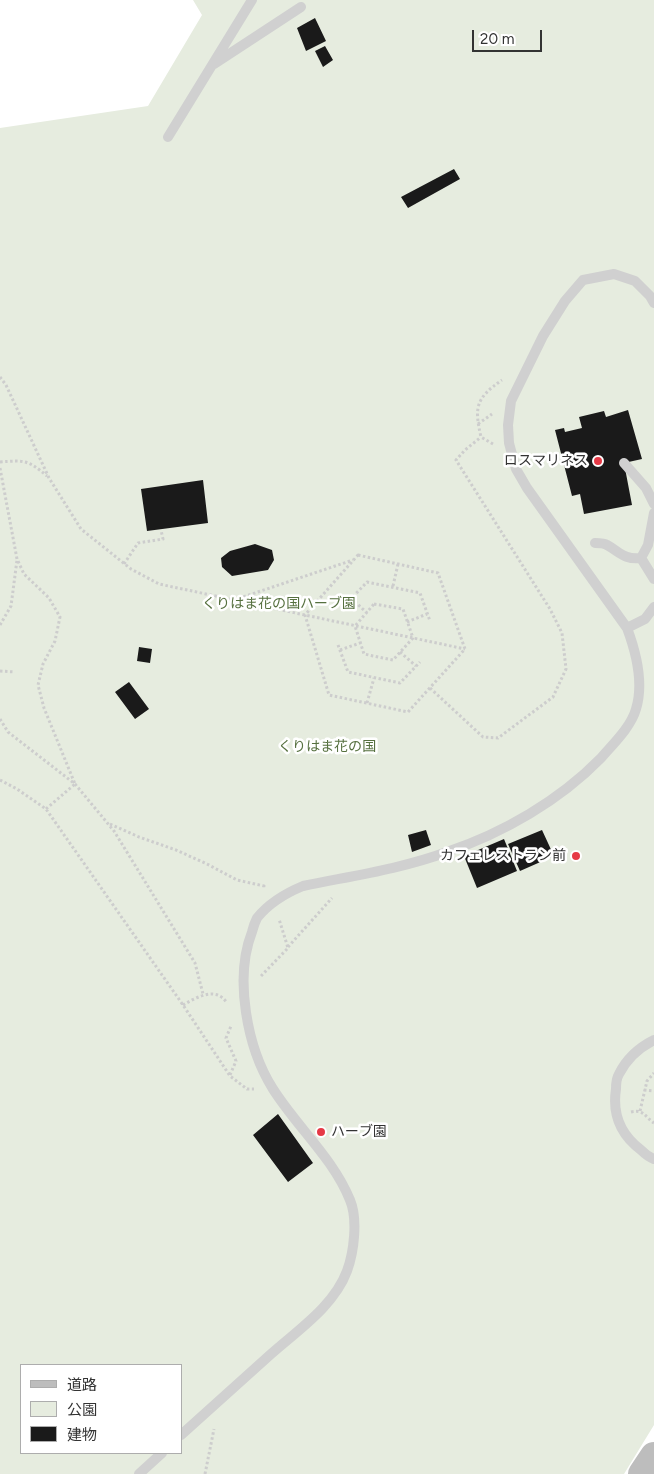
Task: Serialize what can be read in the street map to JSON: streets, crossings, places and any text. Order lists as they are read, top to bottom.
{
  "parks": ["くりはま花の国ハーブ園", "くりはま花の国"],
  "places": ["ロスマリネス", "カフェレストラン前", "ハーブ園"],
  "legend": ["道路", "公園", "建物"],
  "scale_bar": "20 m"
}
